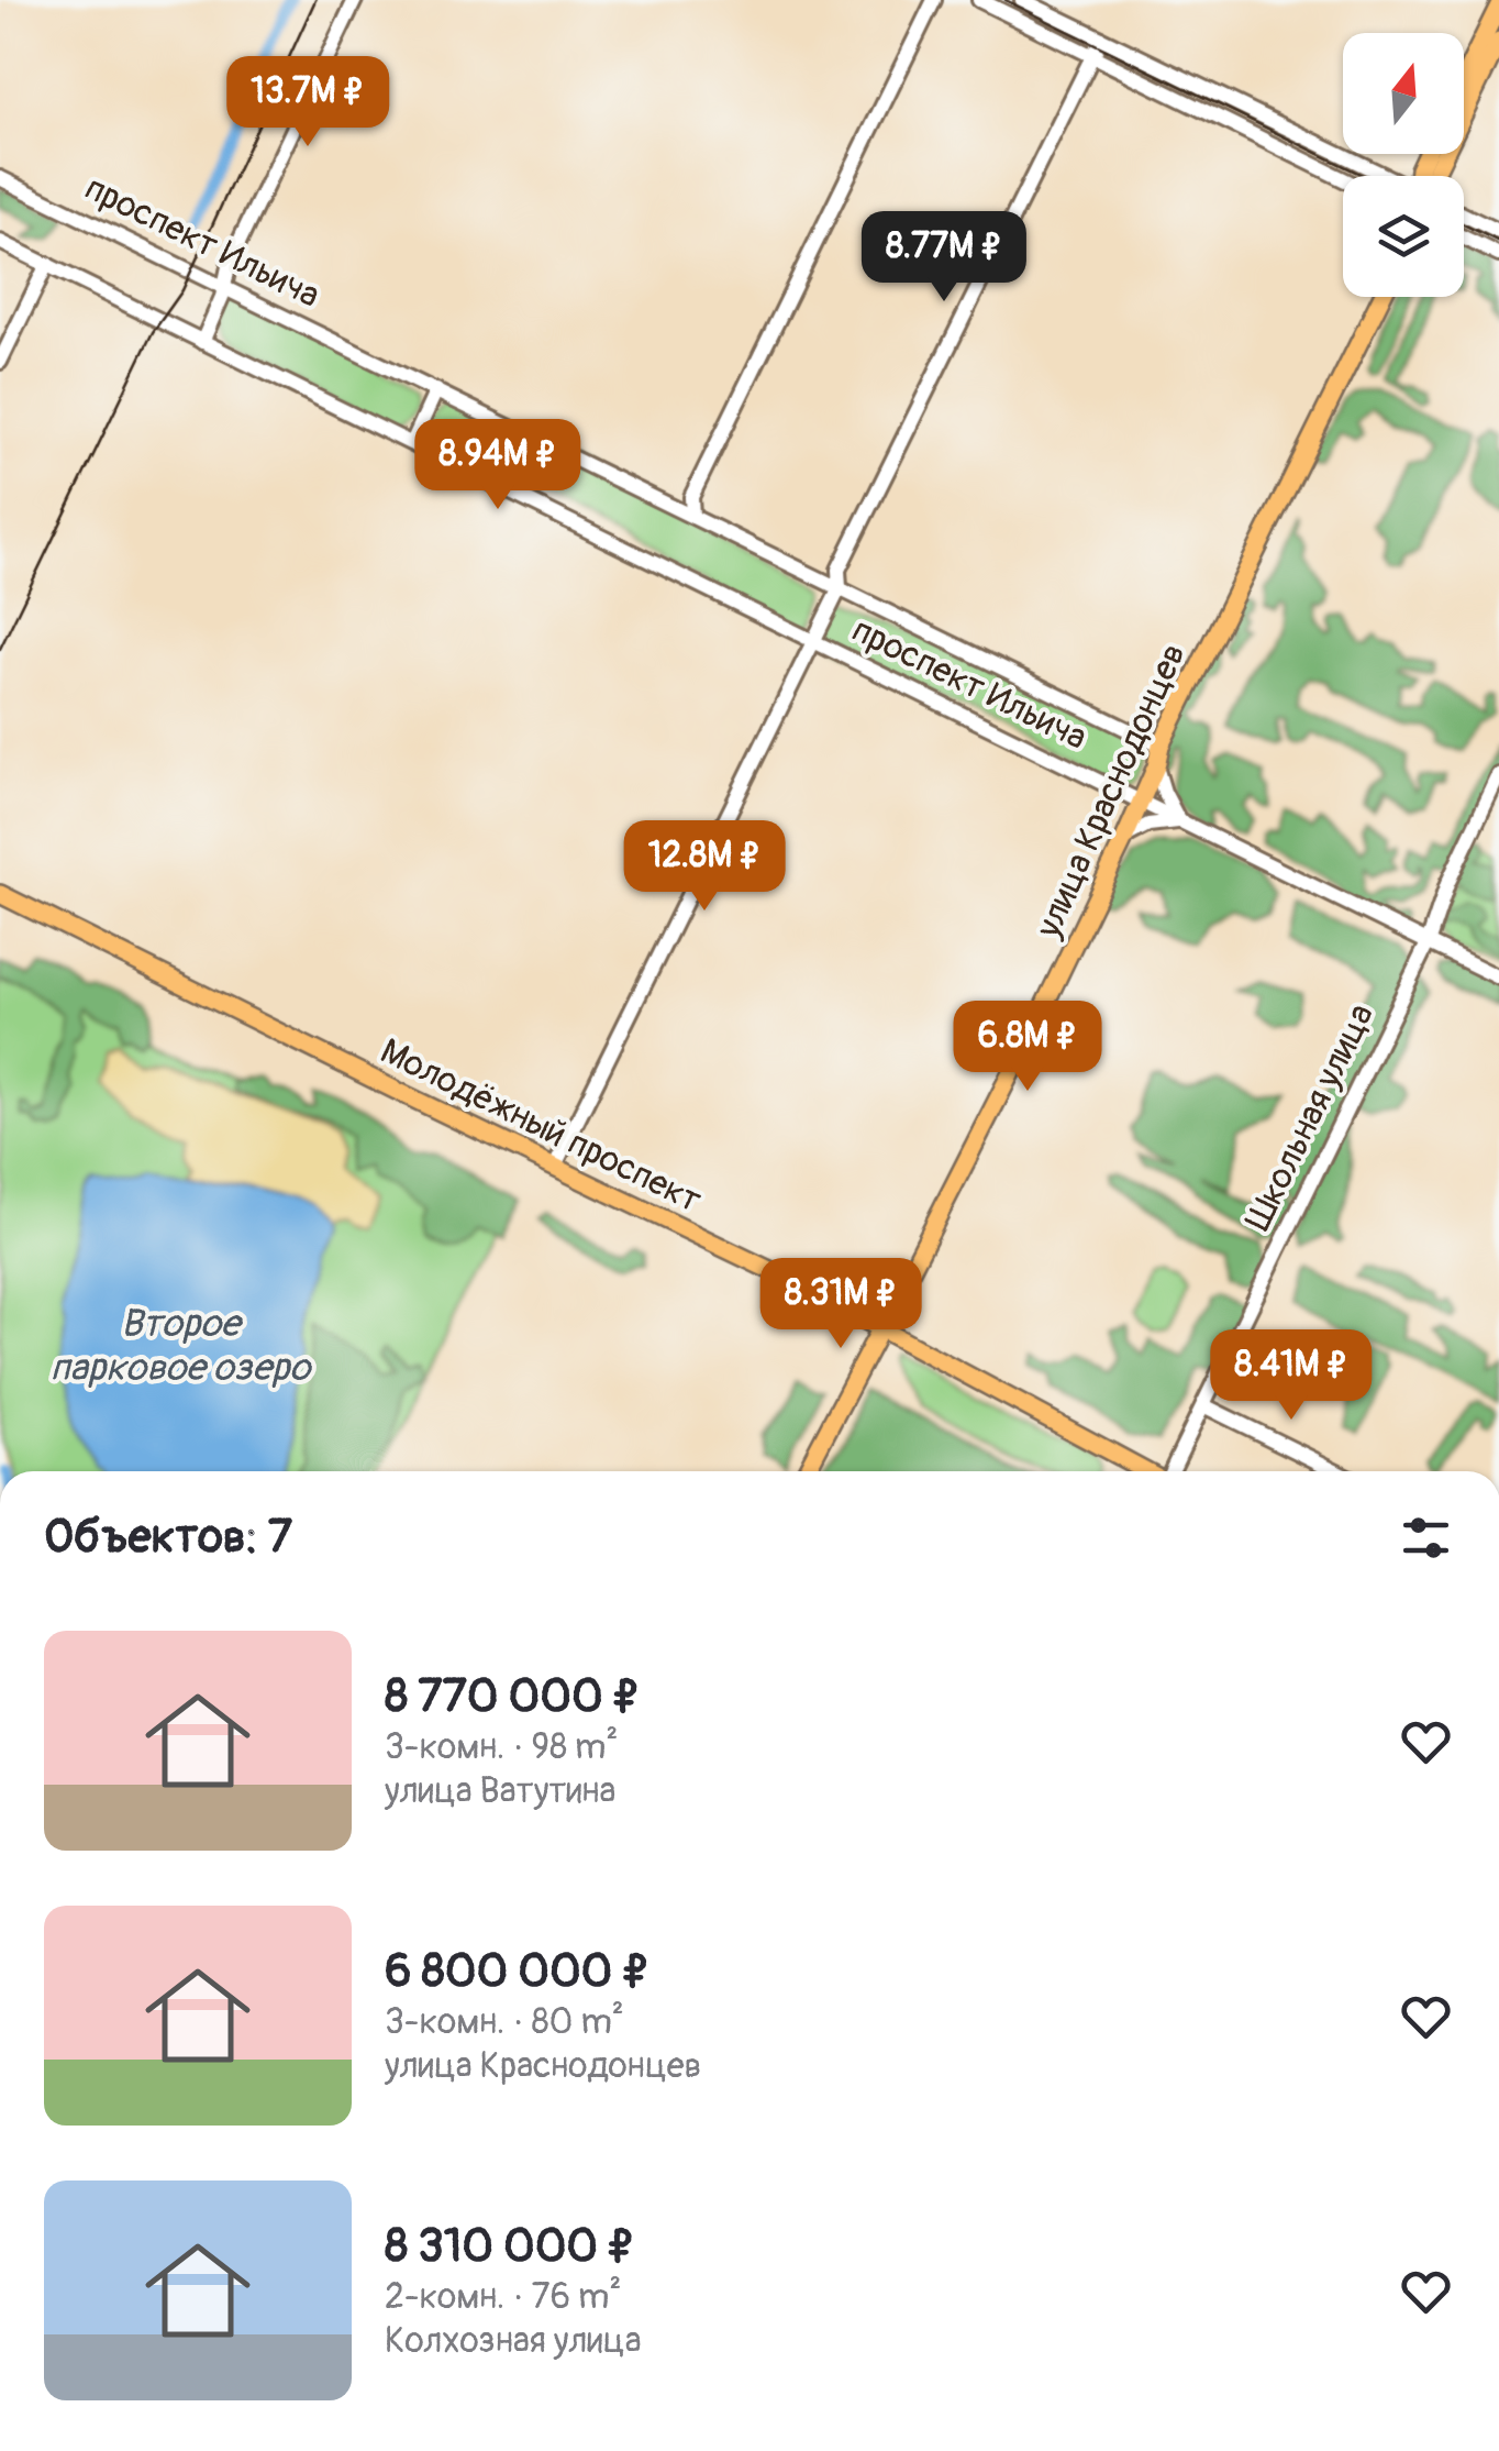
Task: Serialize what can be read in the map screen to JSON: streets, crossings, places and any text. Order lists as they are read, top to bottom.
{
  "streets": {
    "main road": ["улица Краснодонцев", "Молодёжный проспект"],
    "street": ["проспект Ильича", "Школьная улица"]
  },
  "crossings": [
    ["проспект Ильича", "улица Краснодонцев"],
    ["проспект Ильича", "Школьная улица"],
    ["улица Краснодонцев", "Молодёжный проспект"]
  ],
  "water": ["Второе парковое озеро"],
  "north": "top",
  "page": {
    "price": [
      "13.7M ₽",
      "8.77M ₽",
      "8.94M ₽",
      "12.8M ₽",
      "6.8M ₽",
      "8.31M ₽",
      "8.41M ₽"
    ],
    "heading": "Объектов: 7",
    "list": [
      {
        "name": "8 770 000 ₽",
        "note": "3-комн. · 98 m² · улица Ватутина"
      },
      {
        "name": "6 800 000 ₽",
        "note": "3-комн. · 80 m² · улица Краснодонцев"
      },
      {
        "name": "8 310 000 ₽",
        "note": "2-комн. · 76 m² · Колхозная улица"
      }
    ]
  }
}
